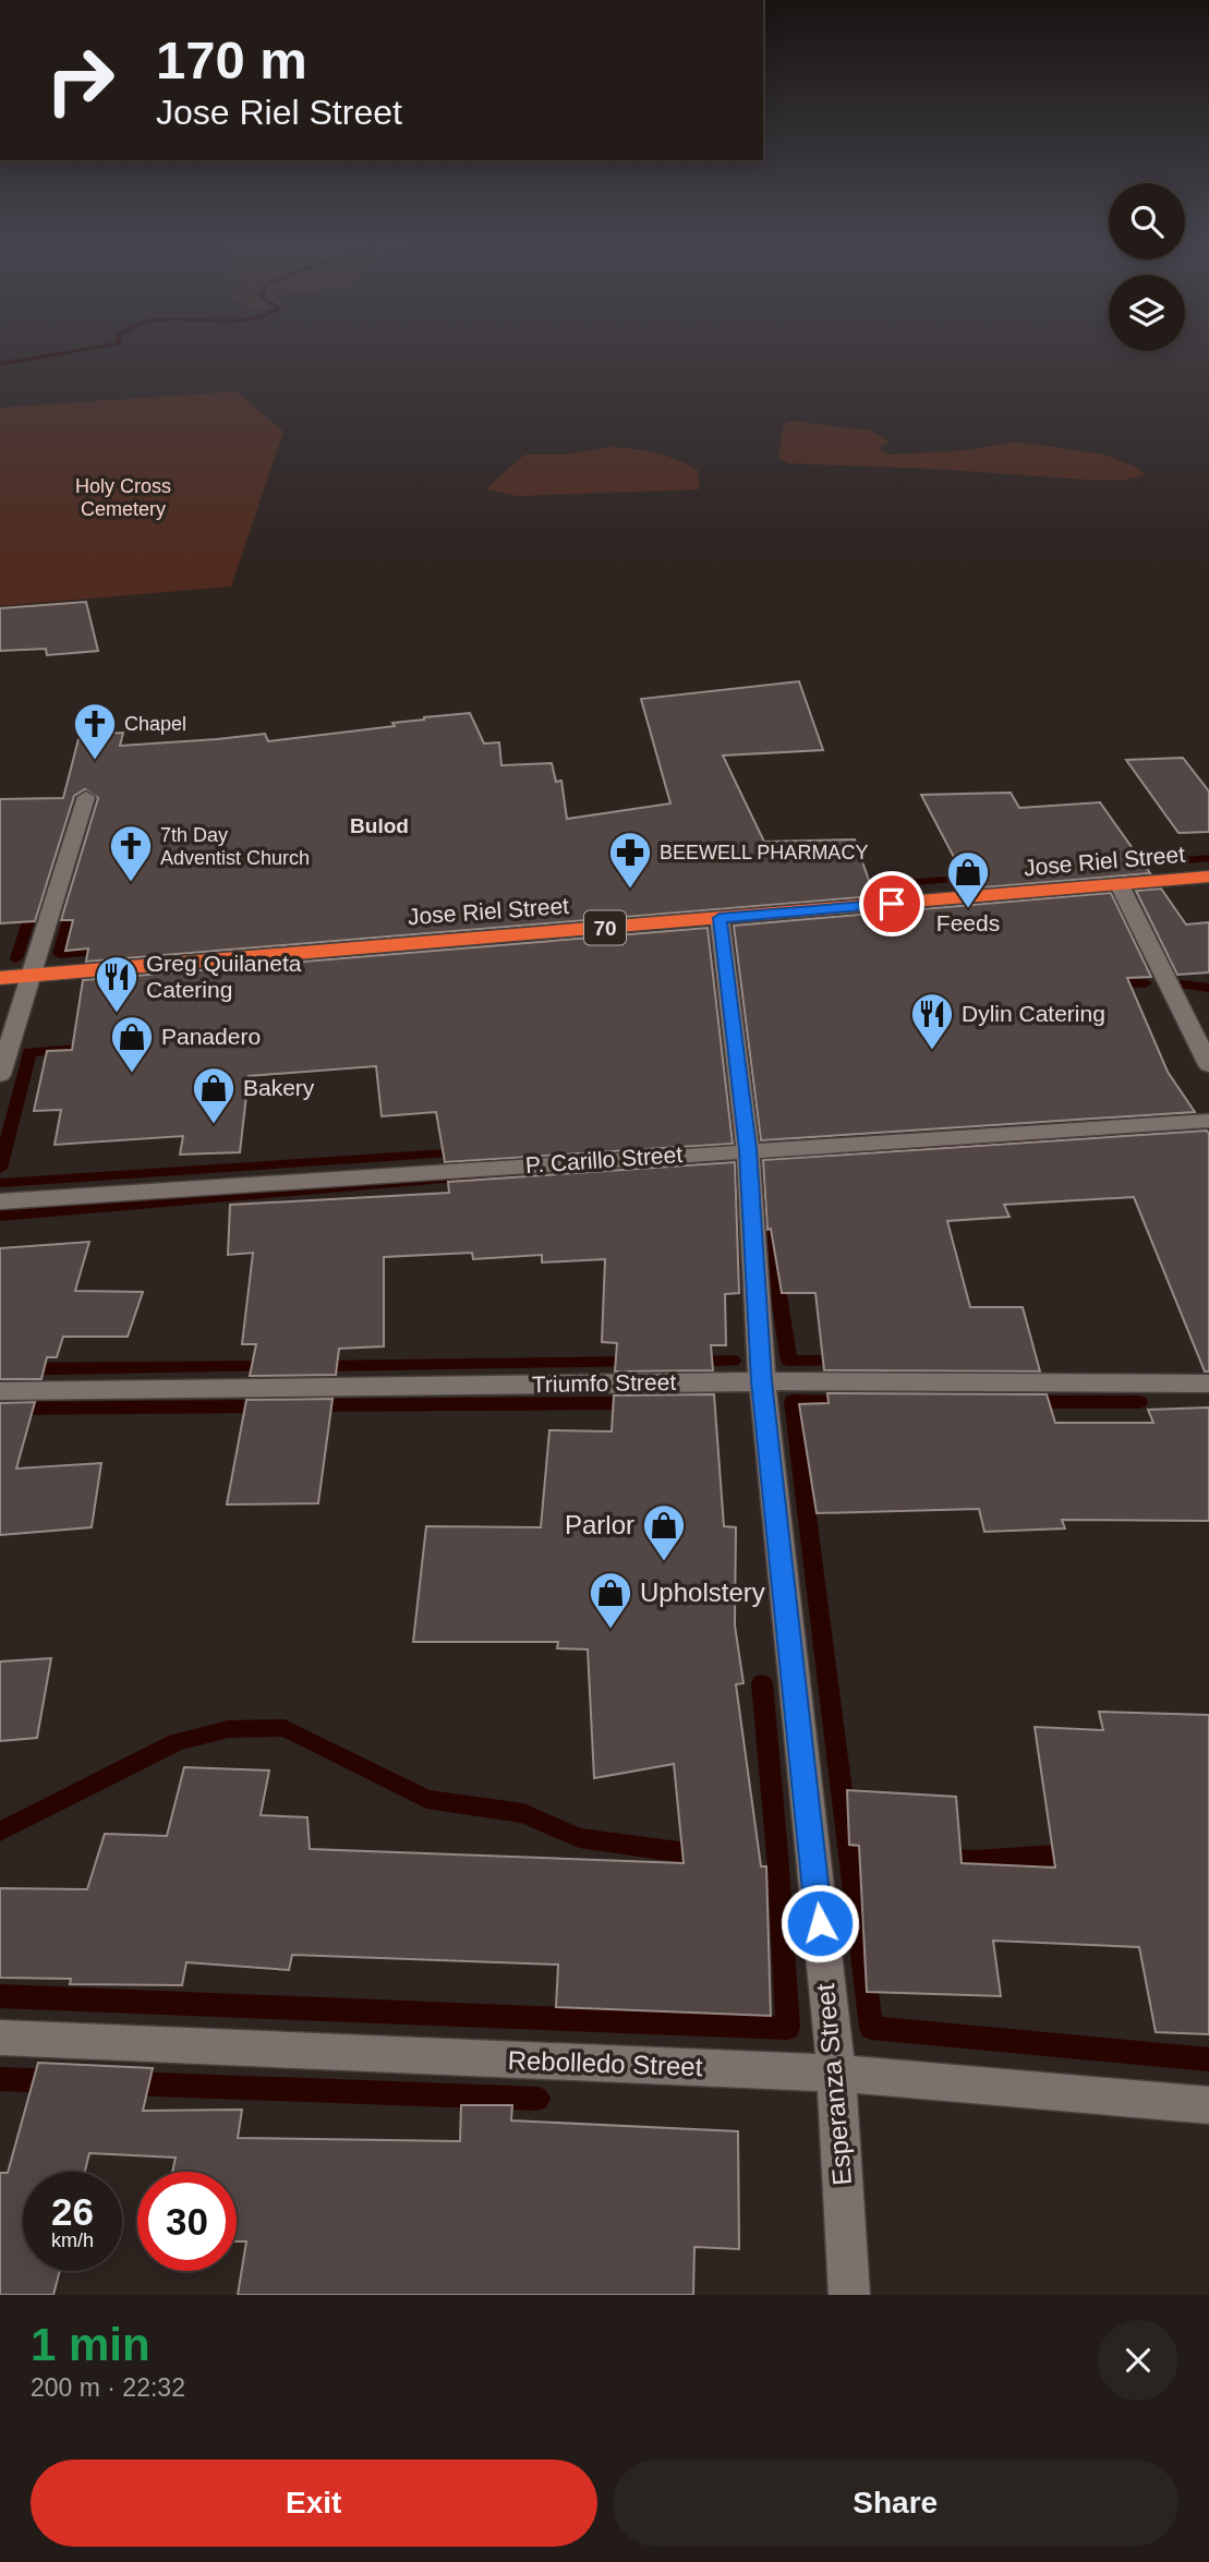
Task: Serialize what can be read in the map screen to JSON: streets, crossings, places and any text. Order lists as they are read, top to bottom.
{
  "streets": {
    "highway": ["Jose Riel Street", "70"],
    "street": [
      "P. Carillo Street",
      "Triumfo Street",
      "Rebolledo Street",
      "Esperanza Street"
    ]
  },
  "crossings": [
    ["Jose Riel Street", "Esperanza Street"],
    ["P. Carillo Street", "Esperanza Street"],
    ["Triumfo Street", "Esperanza Street"],
    ["Rebolledo Street", "Esperanza Street"]
  ],
  "districts": ["Bulod"],
  "parks": ["Holy Cross Cemetery"],
  "places": {
    "church": ["Chapel", "7th Day Adventist Church"],
    "pharmacy": ["BEEWELL PHARMACY"],
    "shop": [
      "Feeds",
      "Panadero",
      "Bakery",
      "Parlor",
      "Upholstery"
    ],
    "restaurant": ["Greg Quilaneta Catering", "Dylin Catering"]
  },
  "page": {
    "turn": ["170 m", "Jose Riel Street"],
    "speed": "26 km/h",
    "limit": "30",
    "heading": ["1 min", "200 m · 22:32"],
    "buttons": ["Exit", "Share"]
  }
}
